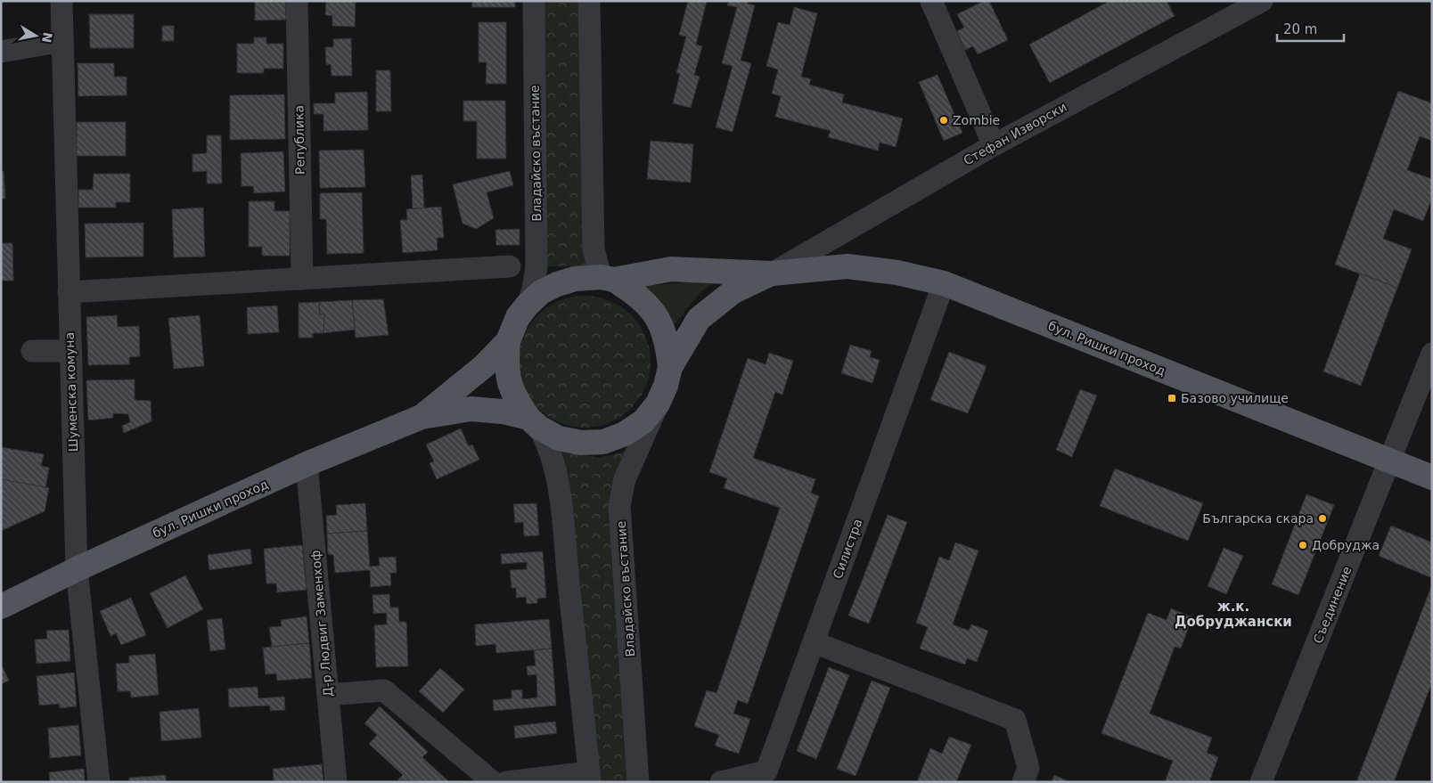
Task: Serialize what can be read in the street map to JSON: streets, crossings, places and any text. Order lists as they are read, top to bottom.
{
  "streets": {
    "main road": ["бул. Ришки проход"],
    "street": [
      "Стефан Изворски",
      "Република",
      "Владайско въстание",
      "Шуменска комуна",
      "Силистра",
      "Съединение",
      "Д-р Людвиг Заменхоф"
    ]
  },
  "crossings": [
    ["Стефан Изворски", "бул. Ришки проход"],
    ["Владайско въстание", "бул. Ришки проход"],
    ["бул. Ришки проход", "Шуменска комуна"],
    ["бул. Ришки проход", "Силистра"],
    ["бул. Ришки проход", "Съединение"],
    ["бул. Ришки проход", "Д-р Людвиг Заменхоф"]
  ],
  "districts": ["ж.к. Добруджански"],
  "places": {
    "other": ["Zombie", "Българска скара", "Добруджа"],
    "transit": ["Базово училище"]
  },
  "scale_bar": "20 m",
  "north": "right"
}
